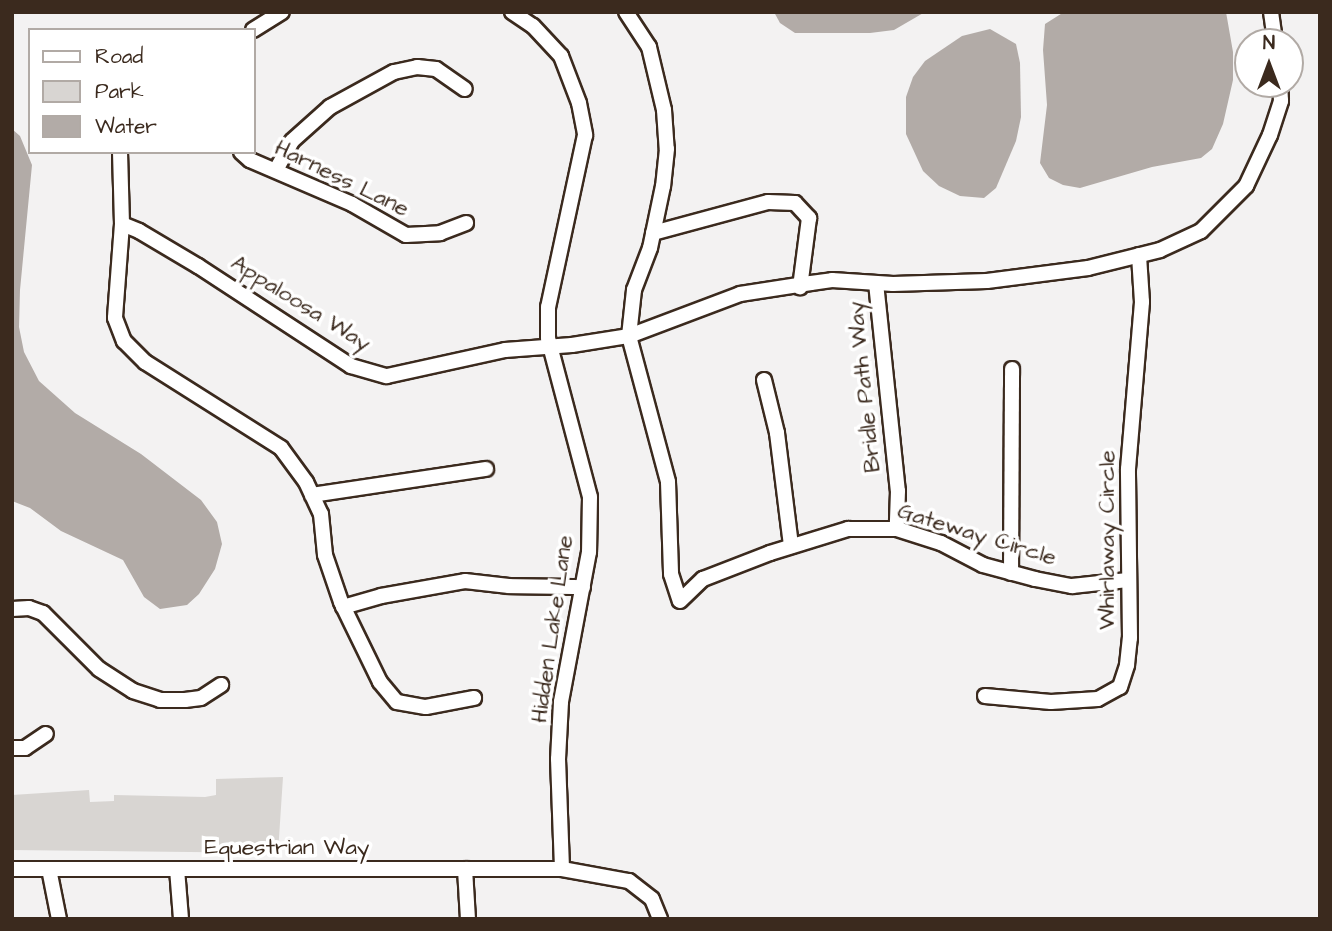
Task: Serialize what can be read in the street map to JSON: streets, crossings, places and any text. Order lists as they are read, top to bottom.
{
  "streets": {
    "street": [
      "Harness Lane",
      "Appaloosa Way",
      "Bridle Path Way",
      "Gateway Circle",
      "Whirlaway Circle",
      "Hidden Lake Lane",
      "Equestrian Way"
    ]
  },
  "crossings": [
    ["Appaloosa Way", "Bridle Path Way"],
    ["Appaloosa Way", "Gateway Circle"],
    ["Appaloosa Way", "Whirlaway Circle"],
    ["Appaloosa Way", "Hidden Lake Lane"],
    ["Bridle Path Way", "Gateway Circle"],
    ["Gateway Circle", "Whirlaway Circle"],
    ["Hidden Lake Lane", "Equestrian Way"]
  ],
  "legend": ["Road", "Park", "Water"],
  "north": "top"
}
